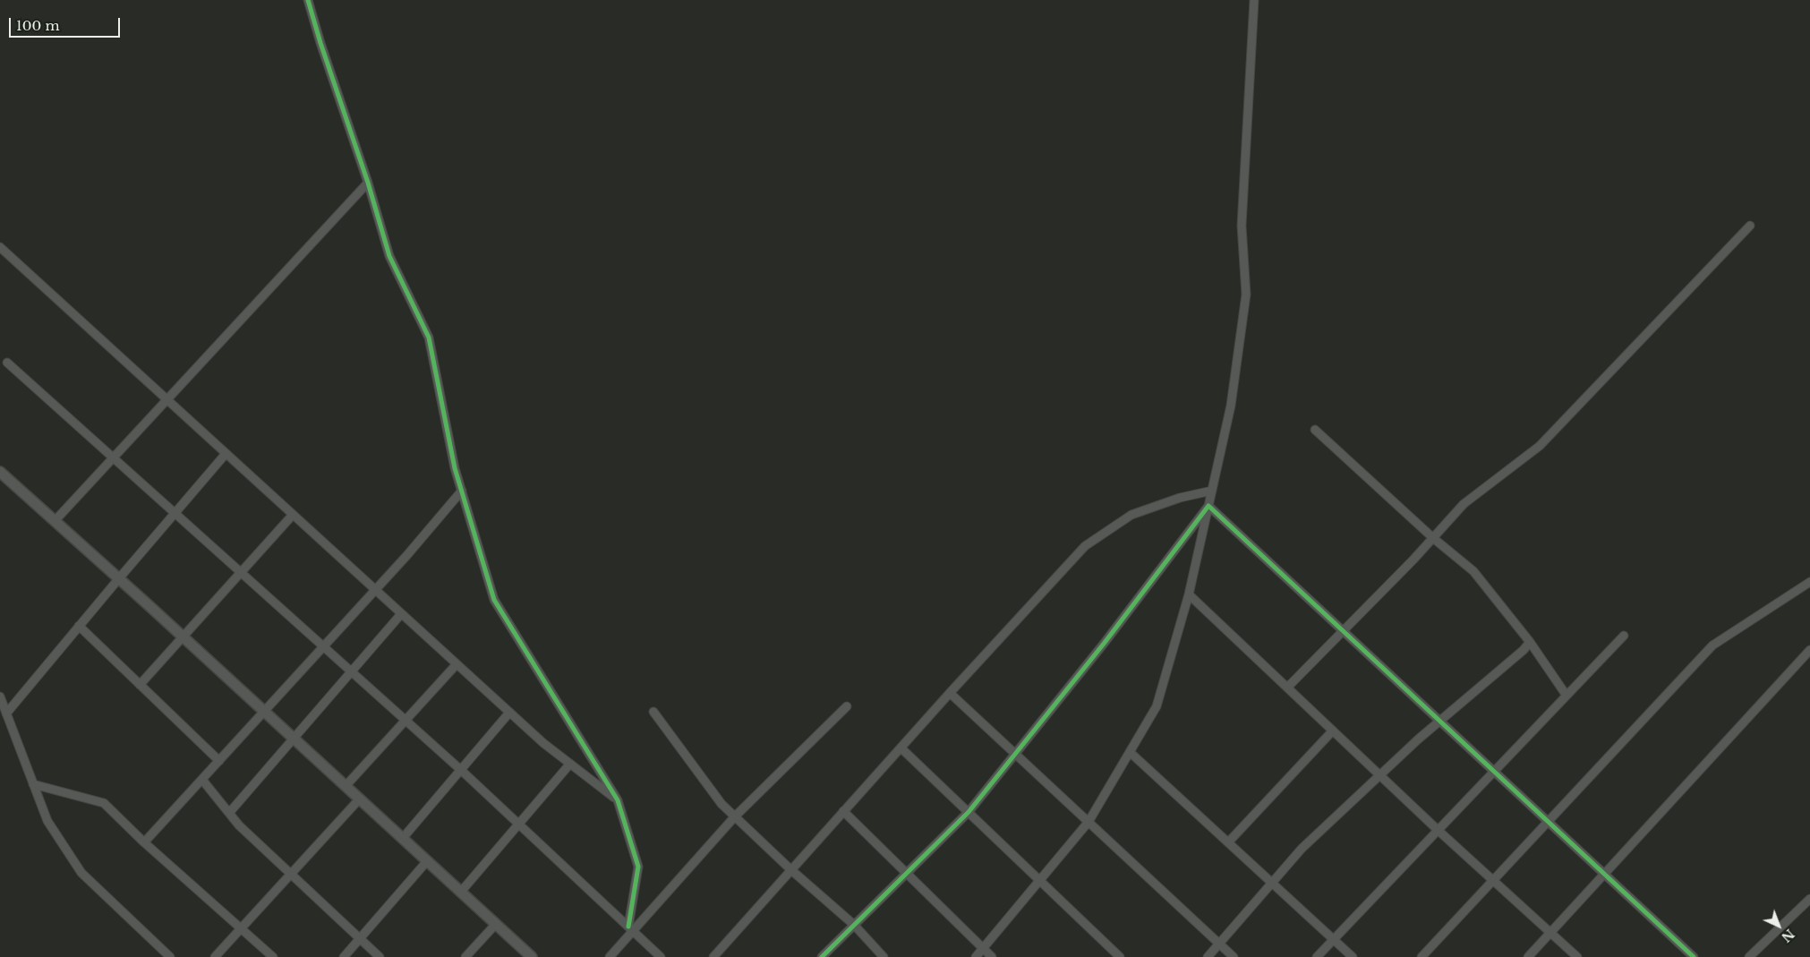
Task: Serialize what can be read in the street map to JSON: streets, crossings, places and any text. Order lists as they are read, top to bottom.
{
  "scale_bar": "100 m",
  "north": "bottom right"
}
